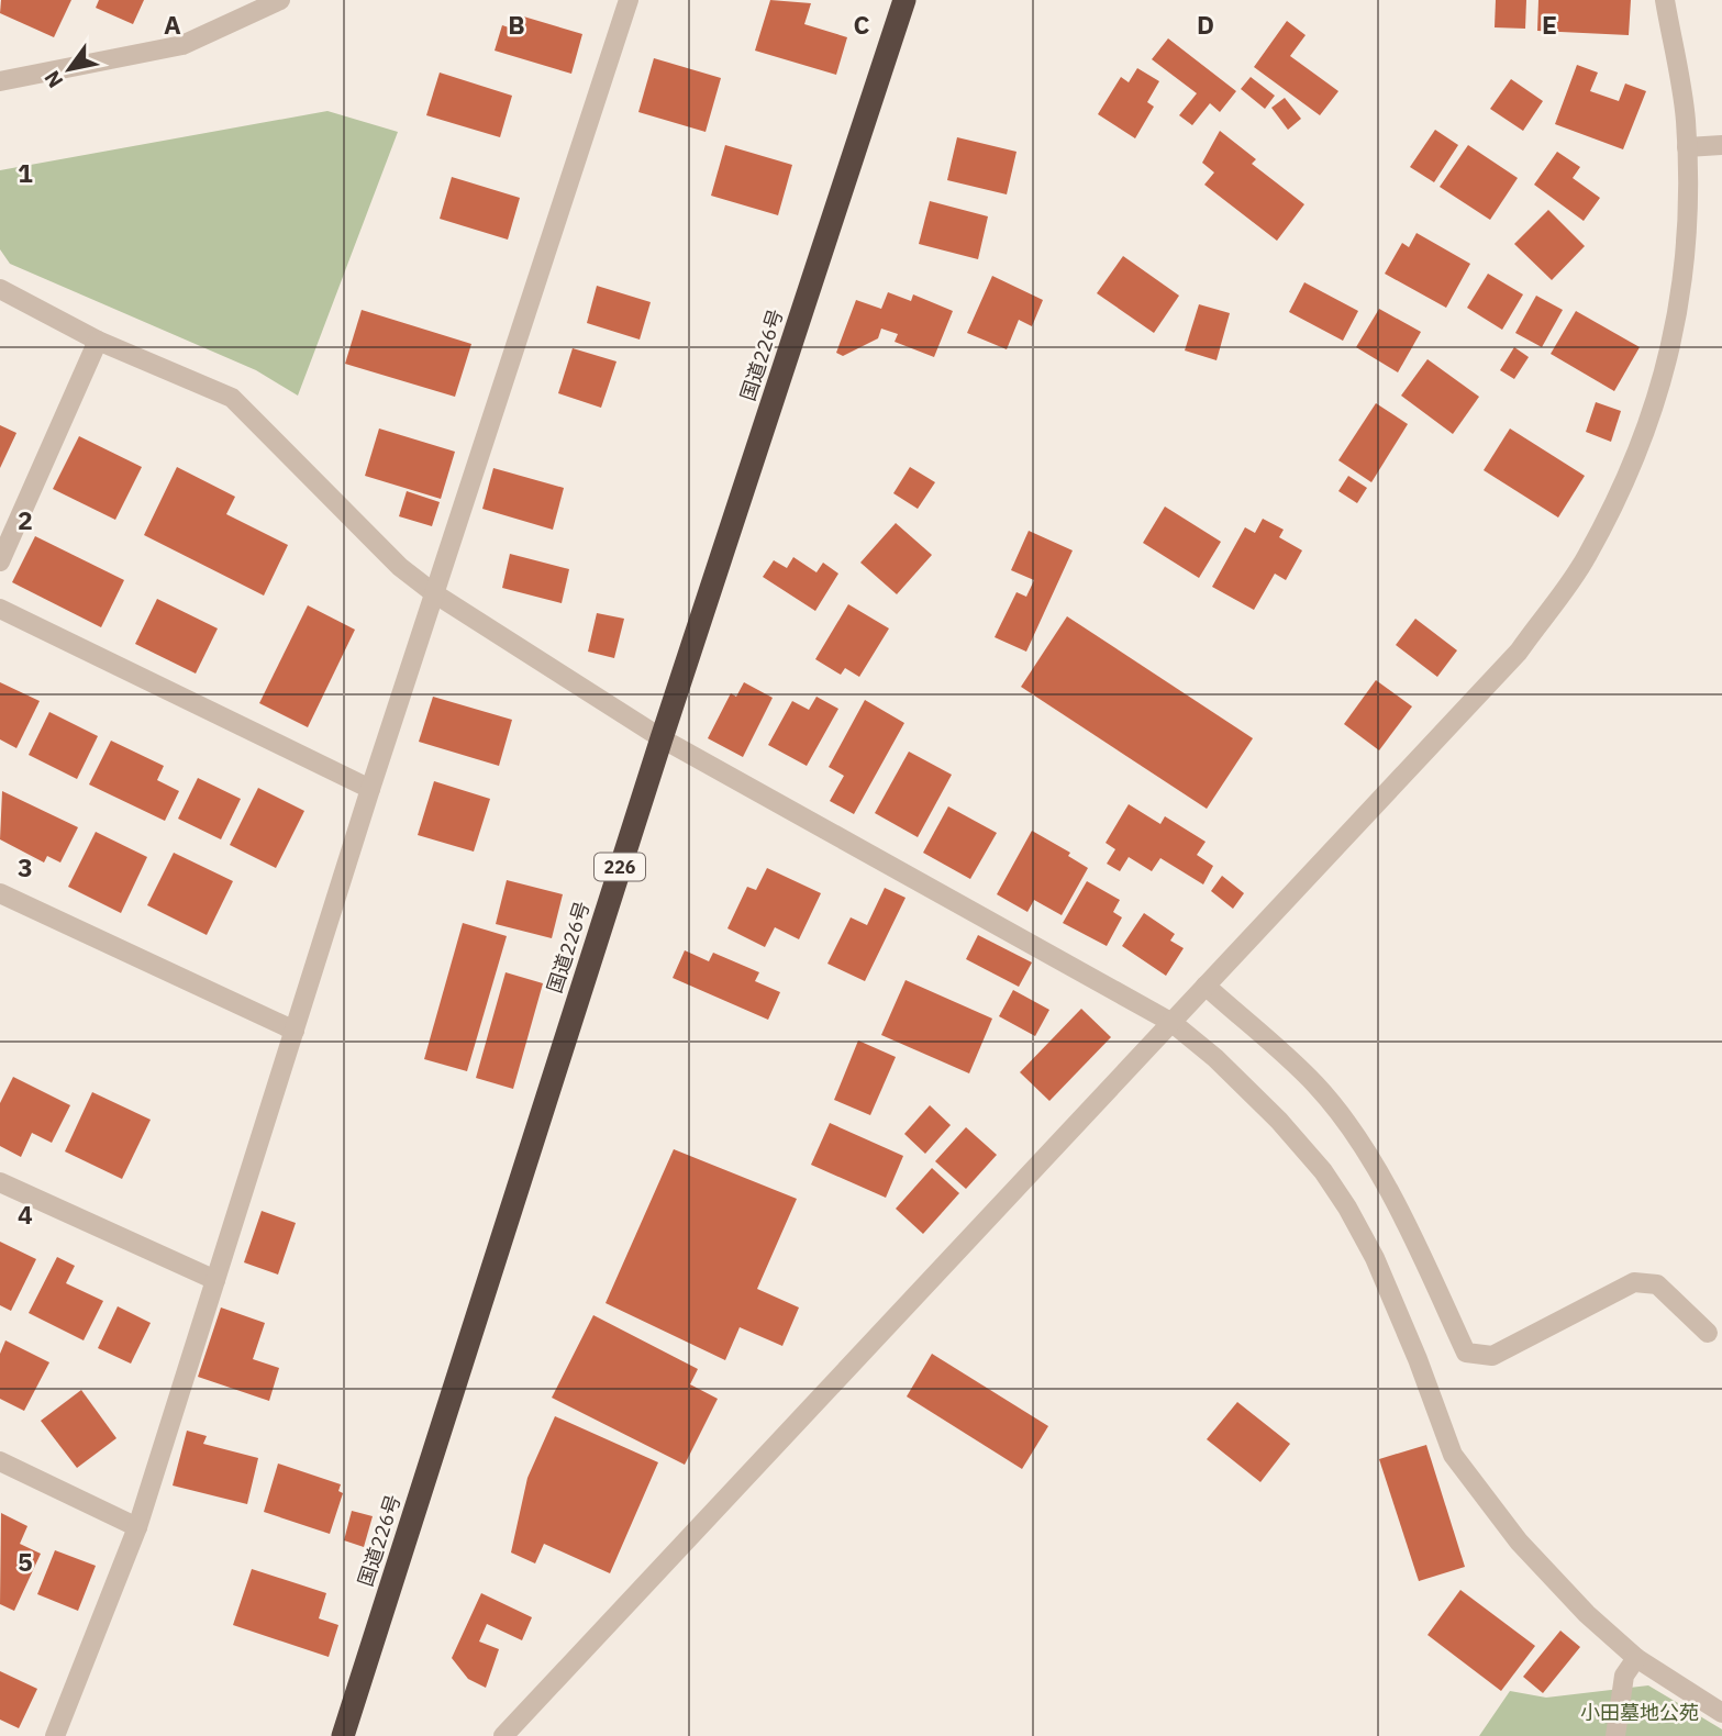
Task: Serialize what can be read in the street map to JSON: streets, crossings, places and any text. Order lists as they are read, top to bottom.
{
  "streets": {
    "highway": ["国道226号", "226"]
  },
  "parks": ["小田墓地公苑"],
  "north": "bottom left",
  "grid": {
    "columns": [
      "A",
      "B",
      "C",
      "D",
      "E"
    ],
    "rows": [
      "1",
      "2",
      "3",
      "4",
      "5"
    ]
  }
}
